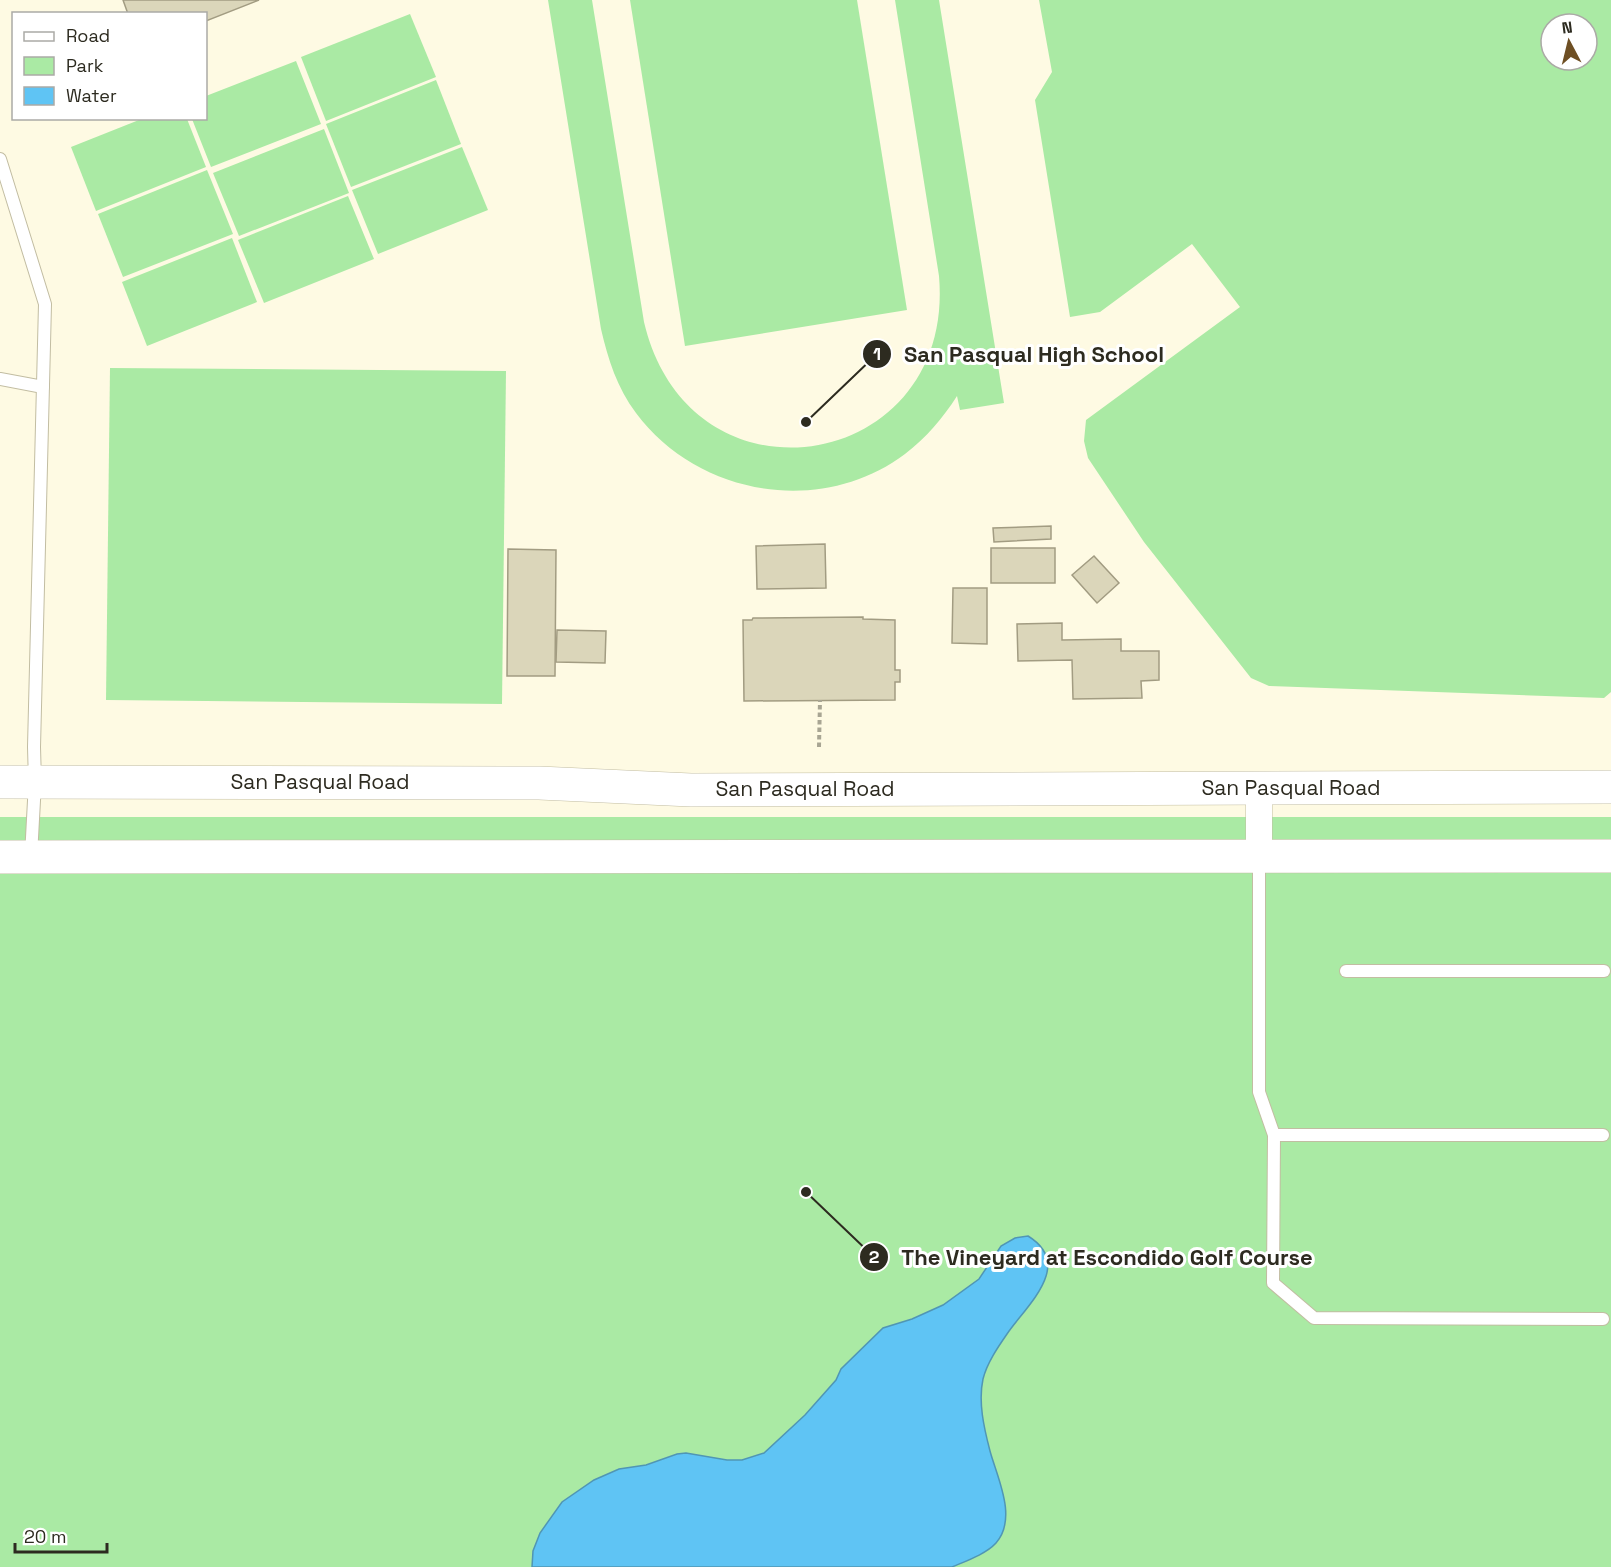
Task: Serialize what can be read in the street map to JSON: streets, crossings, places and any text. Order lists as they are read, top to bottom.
{
  "streets": {
    "main road": ["San Pasqual Road"]
  },
  "places": ["San Pasqual High School", "The Vineyard at Escondido Golf Course"],
  "legend": ["Road", "Park", "Water"],
  "scale_bar": "20 m",
  "north": "top"
}
